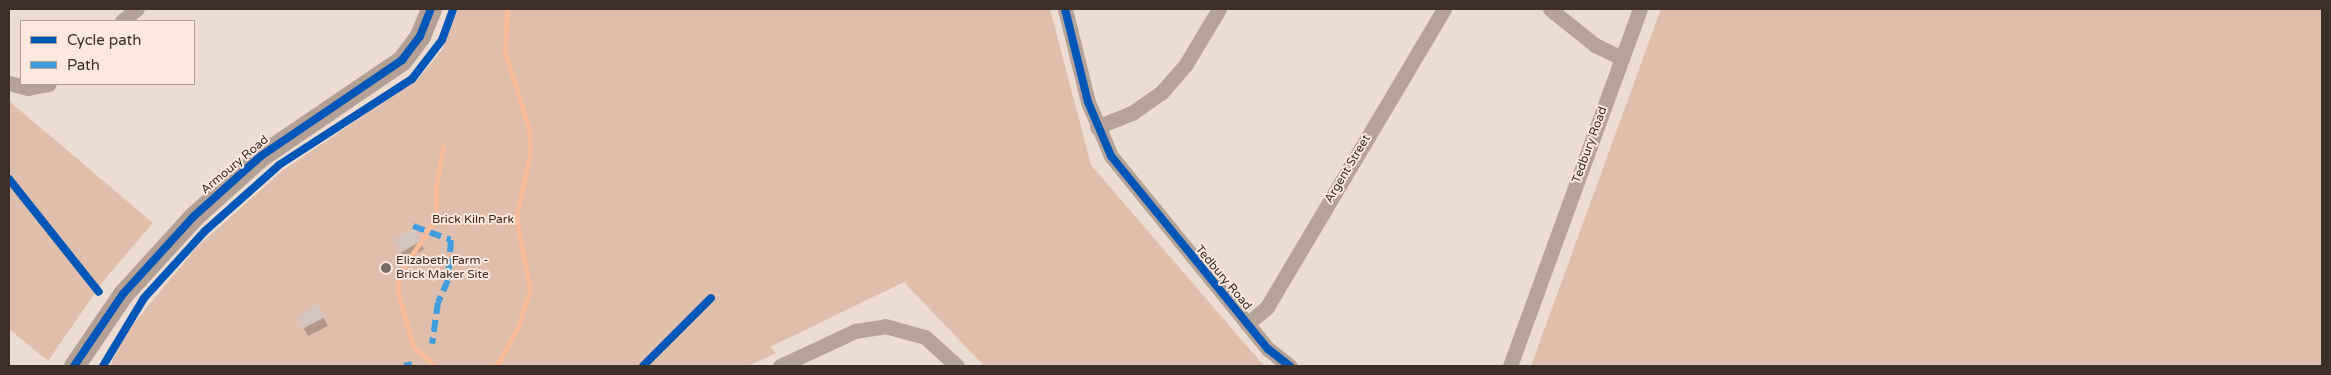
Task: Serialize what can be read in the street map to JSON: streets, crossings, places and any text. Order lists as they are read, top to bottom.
{
  "streets": {
    "street": ["Tedbury Road", "Armoury Road", "Argent Street"]
  },
  "crossings": [
    ["Tedbury Road", "Argent Street"]
  ],
  "parks": ["Brick Kiln Park"],
  "places": ["Elizabeth Farm - Brick Maker Site"],
  "legend": ["Cycle path", "Path"]
}
